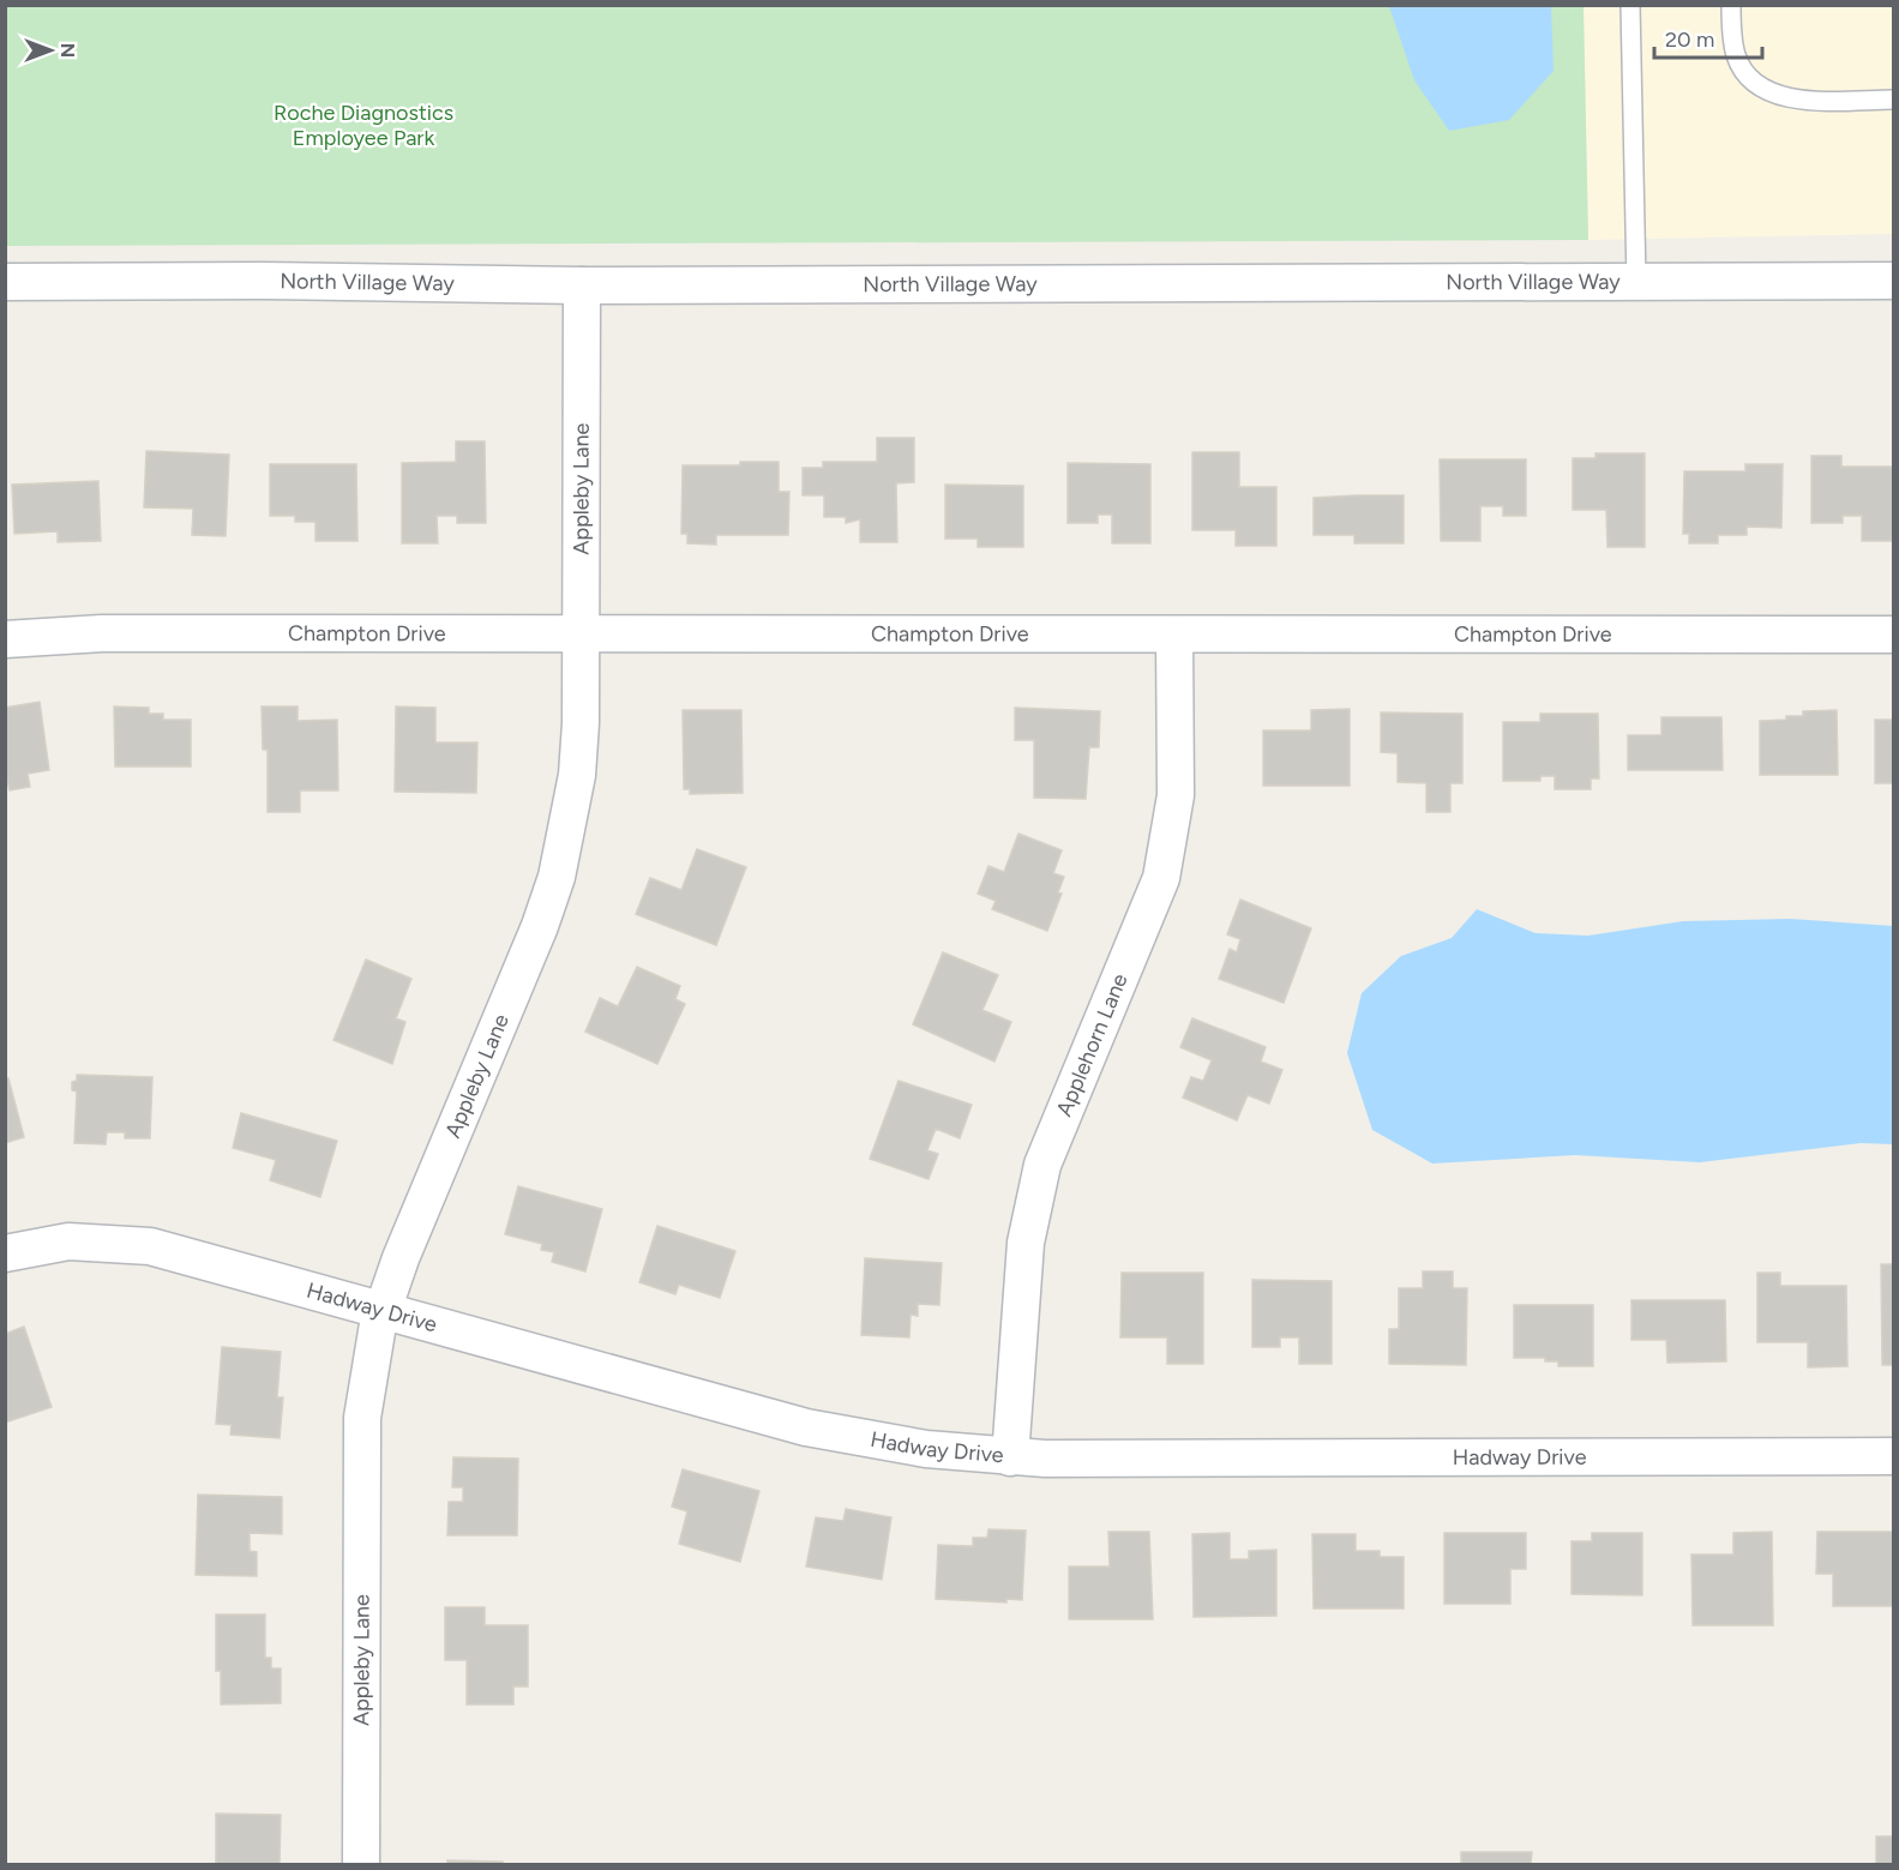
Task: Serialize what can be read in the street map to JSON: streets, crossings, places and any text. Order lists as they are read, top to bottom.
{
  "streets": {
    "street": [
      "North Village Way",
      "Appleby Lane",
      "Champton Drive",
      "Applehorn Lane",
      "Hadway Drive"
    ]
  },
  "crossings": [
    ["North Village Way", "Appleby Lane"],
    ["Appleby Lane", "Champton Drive"],
    ["Appleby Lane", "Hadway Drive"],
    ["Champton Drive", "Applehorn Lane"],
    ["Applehorn Lane", "Hadway Drive"]
  ],
  "parks": ["Roche Diagnostics Employee Park"],
  "scale_bar": "20 m",
  "north": "right"
}
